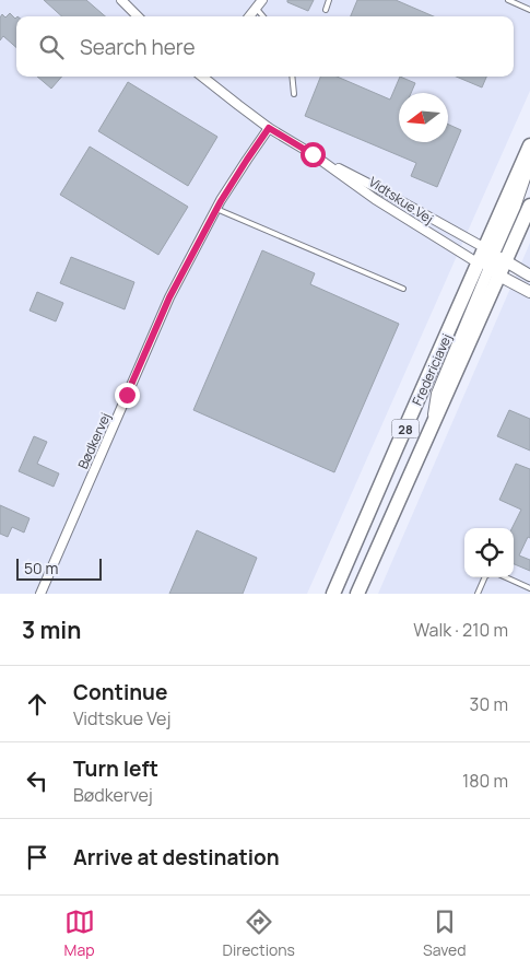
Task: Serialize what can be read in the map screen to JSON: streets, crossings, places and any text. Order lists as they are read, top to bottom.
{
  "streets": {
    "main road": ["Fredericiavej", "28"],
    "street": ["Vidtskue Vej", "Bødkervej"]
  },
  "crossings": [
    ["Vidtskue Vej", "Fredericiavej"],
    ["Vidtskue Vej", "Bødkervej"]
  ],
  "scale_bar": "50 m",
  "north": "left",
  "page": {
    "search": "Search here",
    "scale": "50 m",
    "heading": ["3 min", "Walk · 210 m"],
    "list": [
      ["Continue", "Vidtskue Vej", "30 m"],
      ["Turn left", "Bødkervej", "180 m"],
      "Arrive at destination"
    ],
    "nav": ["Map", "Directions", "Saved"]
  }
}
